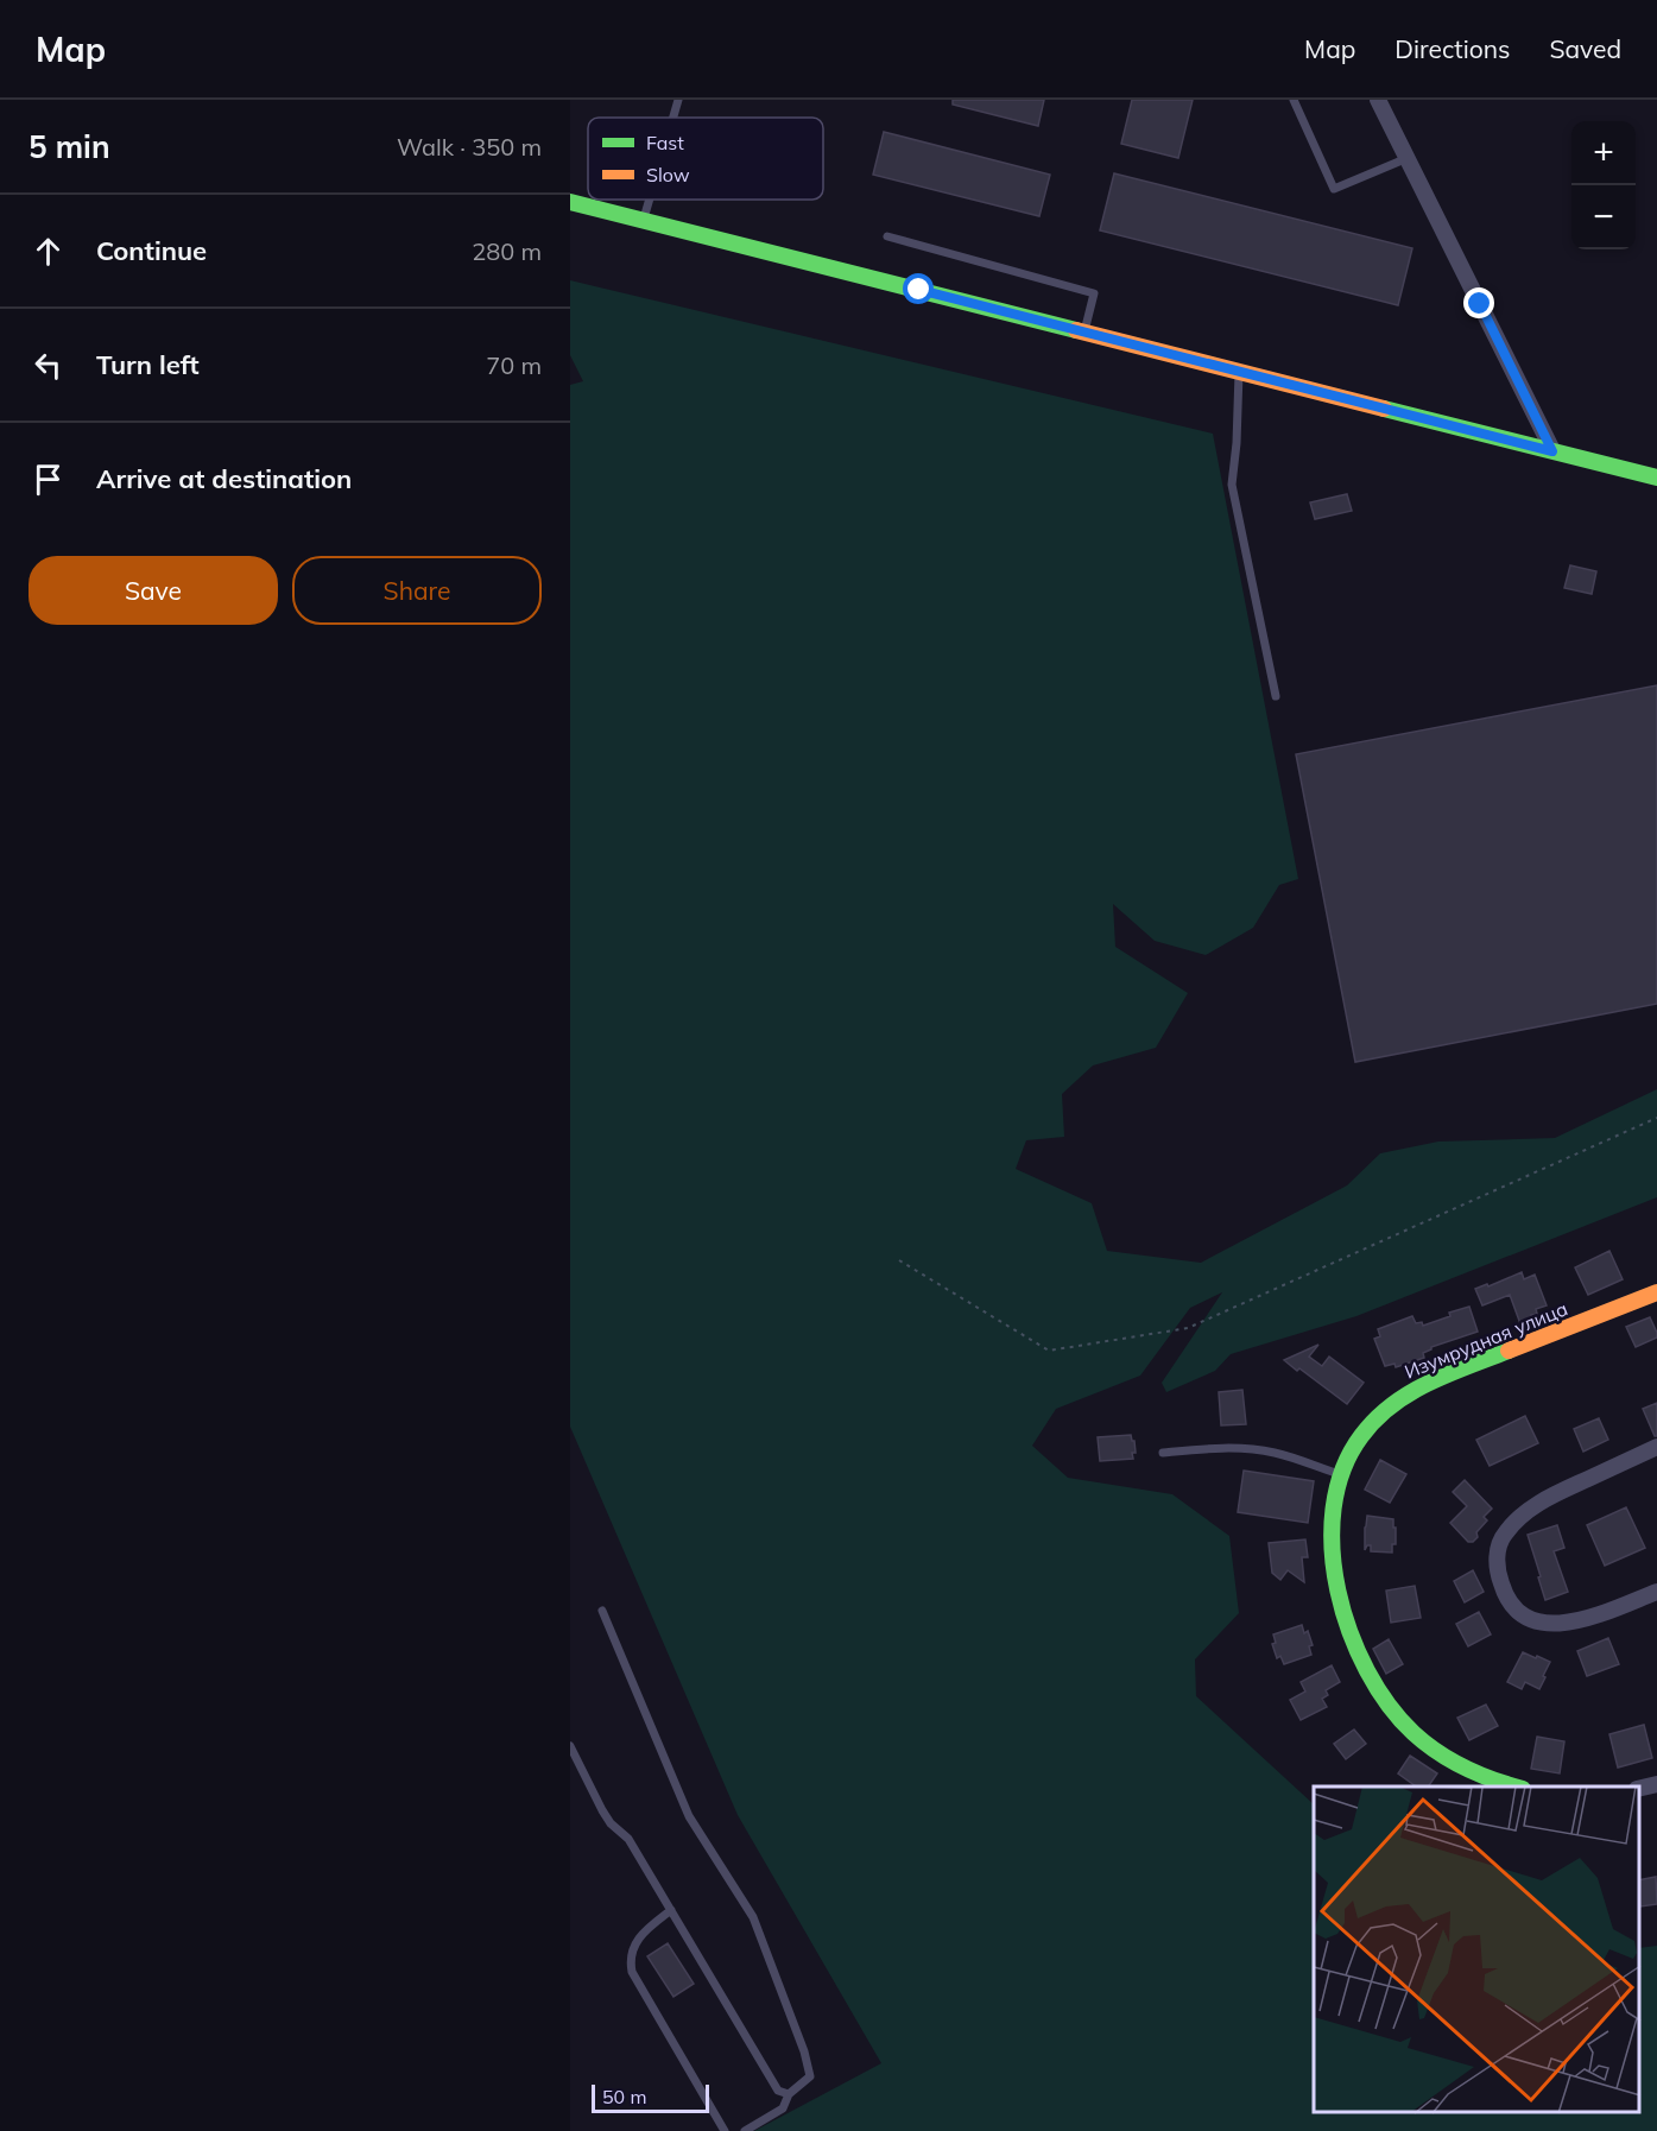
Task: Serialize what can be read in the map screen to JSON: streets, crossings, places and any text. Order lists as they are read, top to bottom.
{
  "streets": {
    "street": ["Изумрудная улица"]
  },
  "legend": ["Fast", "Slow"],
  "scale_bar": "50 m",
  "page": {
    "header": "Map",
    "nav": ["Map", "Directions", "Saved"],
    "heading": ["5 min", "Walk · 350 m"],
    "map_buttons": ["+", "−"],
    "list": [
      ["Continue", "280 m"],
      ["Turn left", "70 m"],
      "Arrive at destination"
    ],
    "buttons": ["Save", "Share"],
    "scale": "50 m"
  }
}
